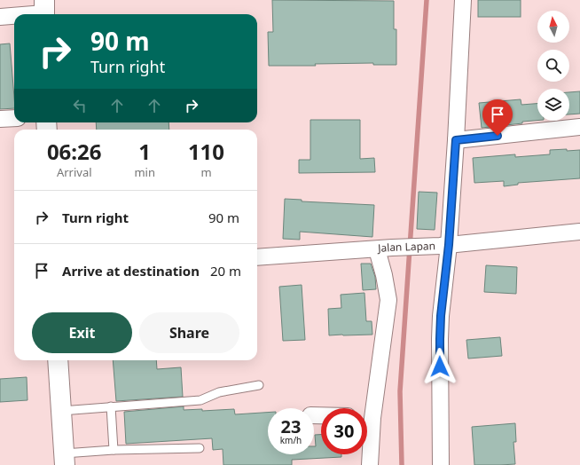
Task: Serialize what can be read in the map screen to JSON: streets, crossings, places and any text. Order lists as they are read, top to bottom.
{
  "streets": {
    "street": ["Jalan Lapan"]
  },
  "north": "top",
  "page": {
    "turn": ["90 m", "Turn right"],
    "eta": [
      "06:26",
      "Arrival",
      "1",
      "min",
      "110",
      "m"
    ],
    "list": [
      {
        "name": "Turn right",
        "value": "90 m"
      },
      {
        "name": "Arrive at destination",
        "value": "20 m"
      }
    ],
    "buttons": ["Exit", "Share"],
    "speed": "23 km/h",
    "limit": "30"
  }
}
